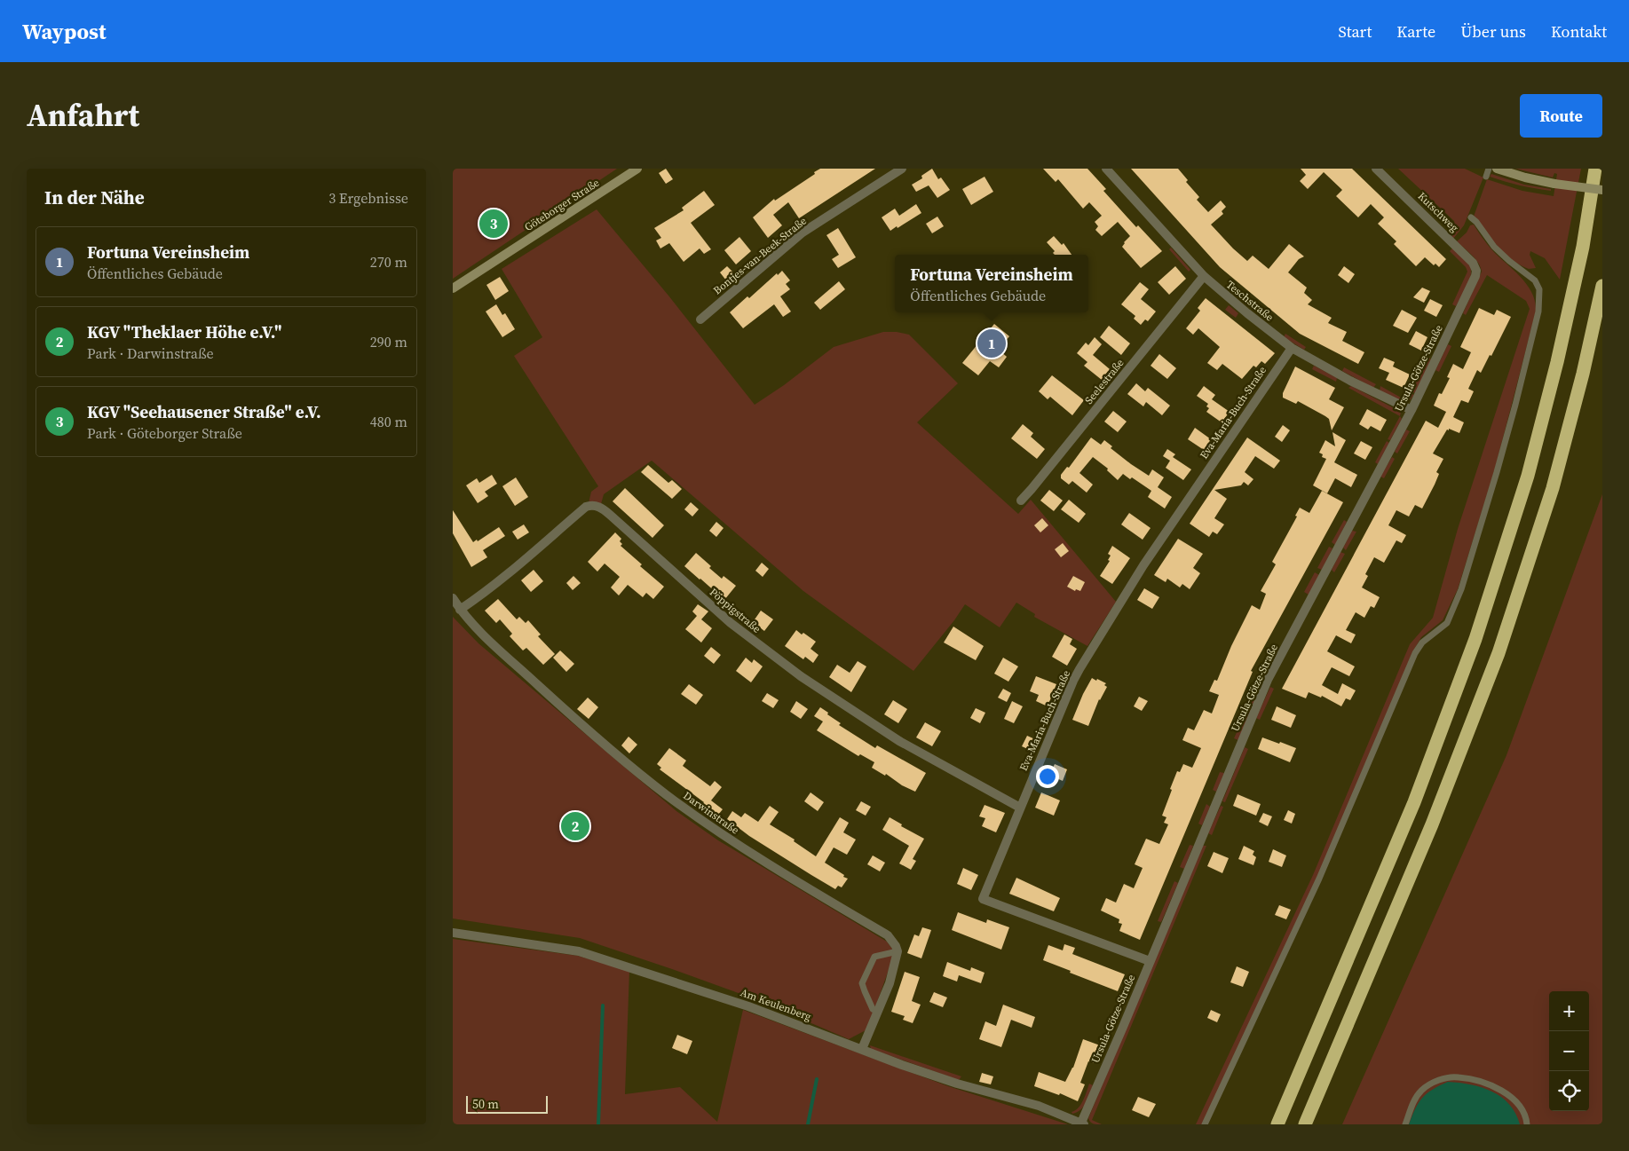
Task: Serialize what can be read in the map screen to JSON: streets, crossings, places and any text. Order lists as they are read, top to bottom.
{
  "streets": {
    "street": [
      "Göteborger Straße",
      "Kutschweg",
      "Bontjes-van-Beek-Straße",
      "Teschstraße",
      "Ursula-Götze-Straße",
      "Seelestraße",
      "Eva-Maria-Buch-Straße",
      "Pöppigstraße",
      "Darwinstraße",
      "Am Keulenberg"
    ]
  },
  "crossings": [
    ["Kutschweg", "Ursula-Götze-Straße"],
    ["Teschstraße", "Ursula-Götze-Straße"],
    ["Teschstraße", "Seelestraße"],
    ["Teschstraße", "Eva-Maria-Buch-Straße"],
    ["Ursula-Götze-Straße", "Eva-Maria-Buch-Straße"],
    ["Ursula-Götze-Straße", "Am Keulenberg"],
    ["Eva-Maria-Buch-Straße", "Pöppigstraße"],
    ["Pöppigstraße", "Darwinstraße"]
  ],
  "scale_bar": "50 m",
  "page": {
    "header": "Waypost",
    "nav": [
      "Start",
      "Karte",
      "Über uns",
      "Kontakt"
    ],
    "title": "Anfahrt",
    "buttons": "Route",
    "heading": ["In der Nähe", "3 Ergebnisse"],
    "pins": ["3", "1", "2"],
    "list": [
      {
        "mark": "1",
        "name": "Fortuna Vereinsheim",
        "note": "Öffentliches Gebäude",
        "value": "270 m"
      },
      {
        "mark": "2",
        "name": "KGV \"Theklaer Höhe e.V.\"",
        "note": "Park · Darwinstraße",
        "value": "290 m"
      },
      {
        "mark": "3",
        "name": "KGV \"Seehausener Straße\" e.V.",
        "note": "Park · Göteborger Straße",
        "value": "480 m"
      }
    ],
    "popup": ["Fortuna Vereinsheim", "Öffentliches Gebäude"],
    "map_buttons": ["+", "−"],
    "scale": "50 m"
  }
}
